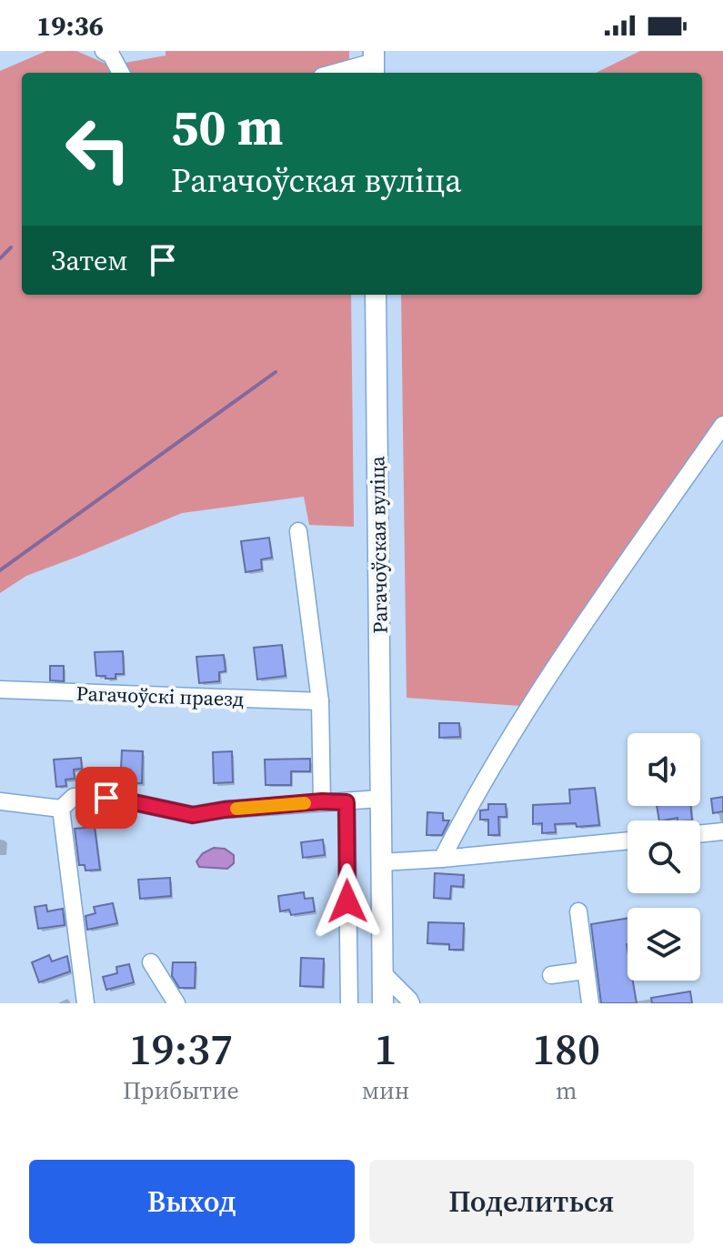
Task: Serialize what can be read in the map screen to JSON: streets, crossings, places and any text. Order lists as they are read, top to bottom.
{
  "streets": {
    "main road": ["Рагачоўская вуліца"],
    "street": ["Рагачоўскі праезд"]
  },
  "page": {
    "status": "19:36",
    "turn": ["50 m", "Рагачоўская вуліца"],
    "then": "Затем",
    "eta": [
      "19:37",
      "Прибытие",
      "1",
      "мин",
      "180",
      "m"
    ],
    "buttons": ["Выход", "Поделиться"]
  }
}
